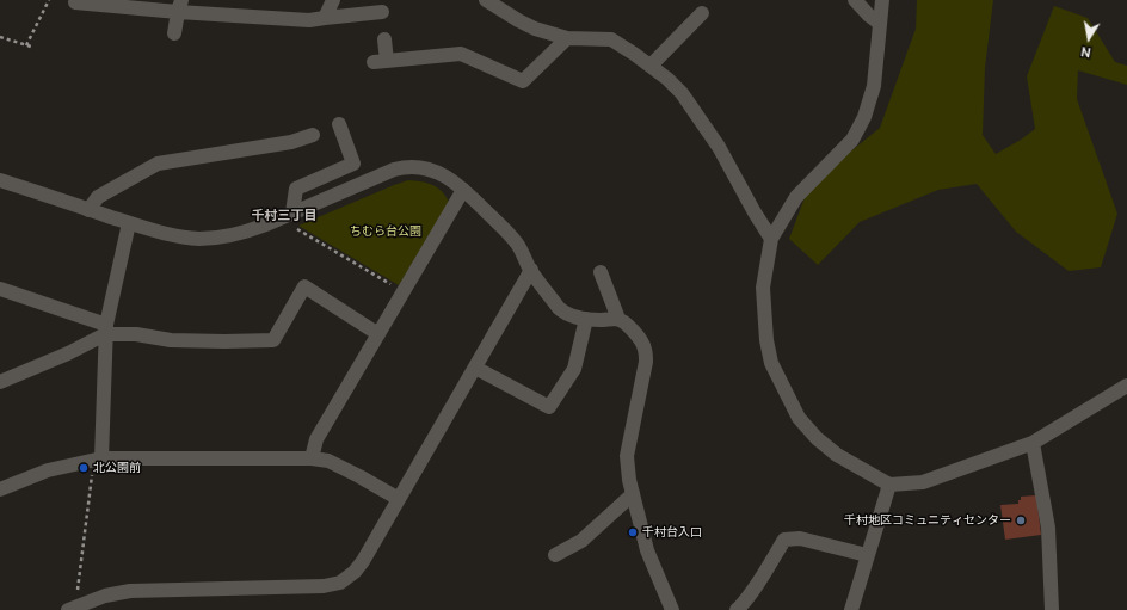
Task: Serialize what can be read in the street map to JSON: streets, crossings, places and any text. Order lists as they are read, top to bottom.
{
  "districts": ["千村三丁目"],
  "parks": ["ちむら台公園"],
  "places": ["北公園前", "千村地区コミュニティセンター", "千村台入口"],
  "north": "bottom"
}
